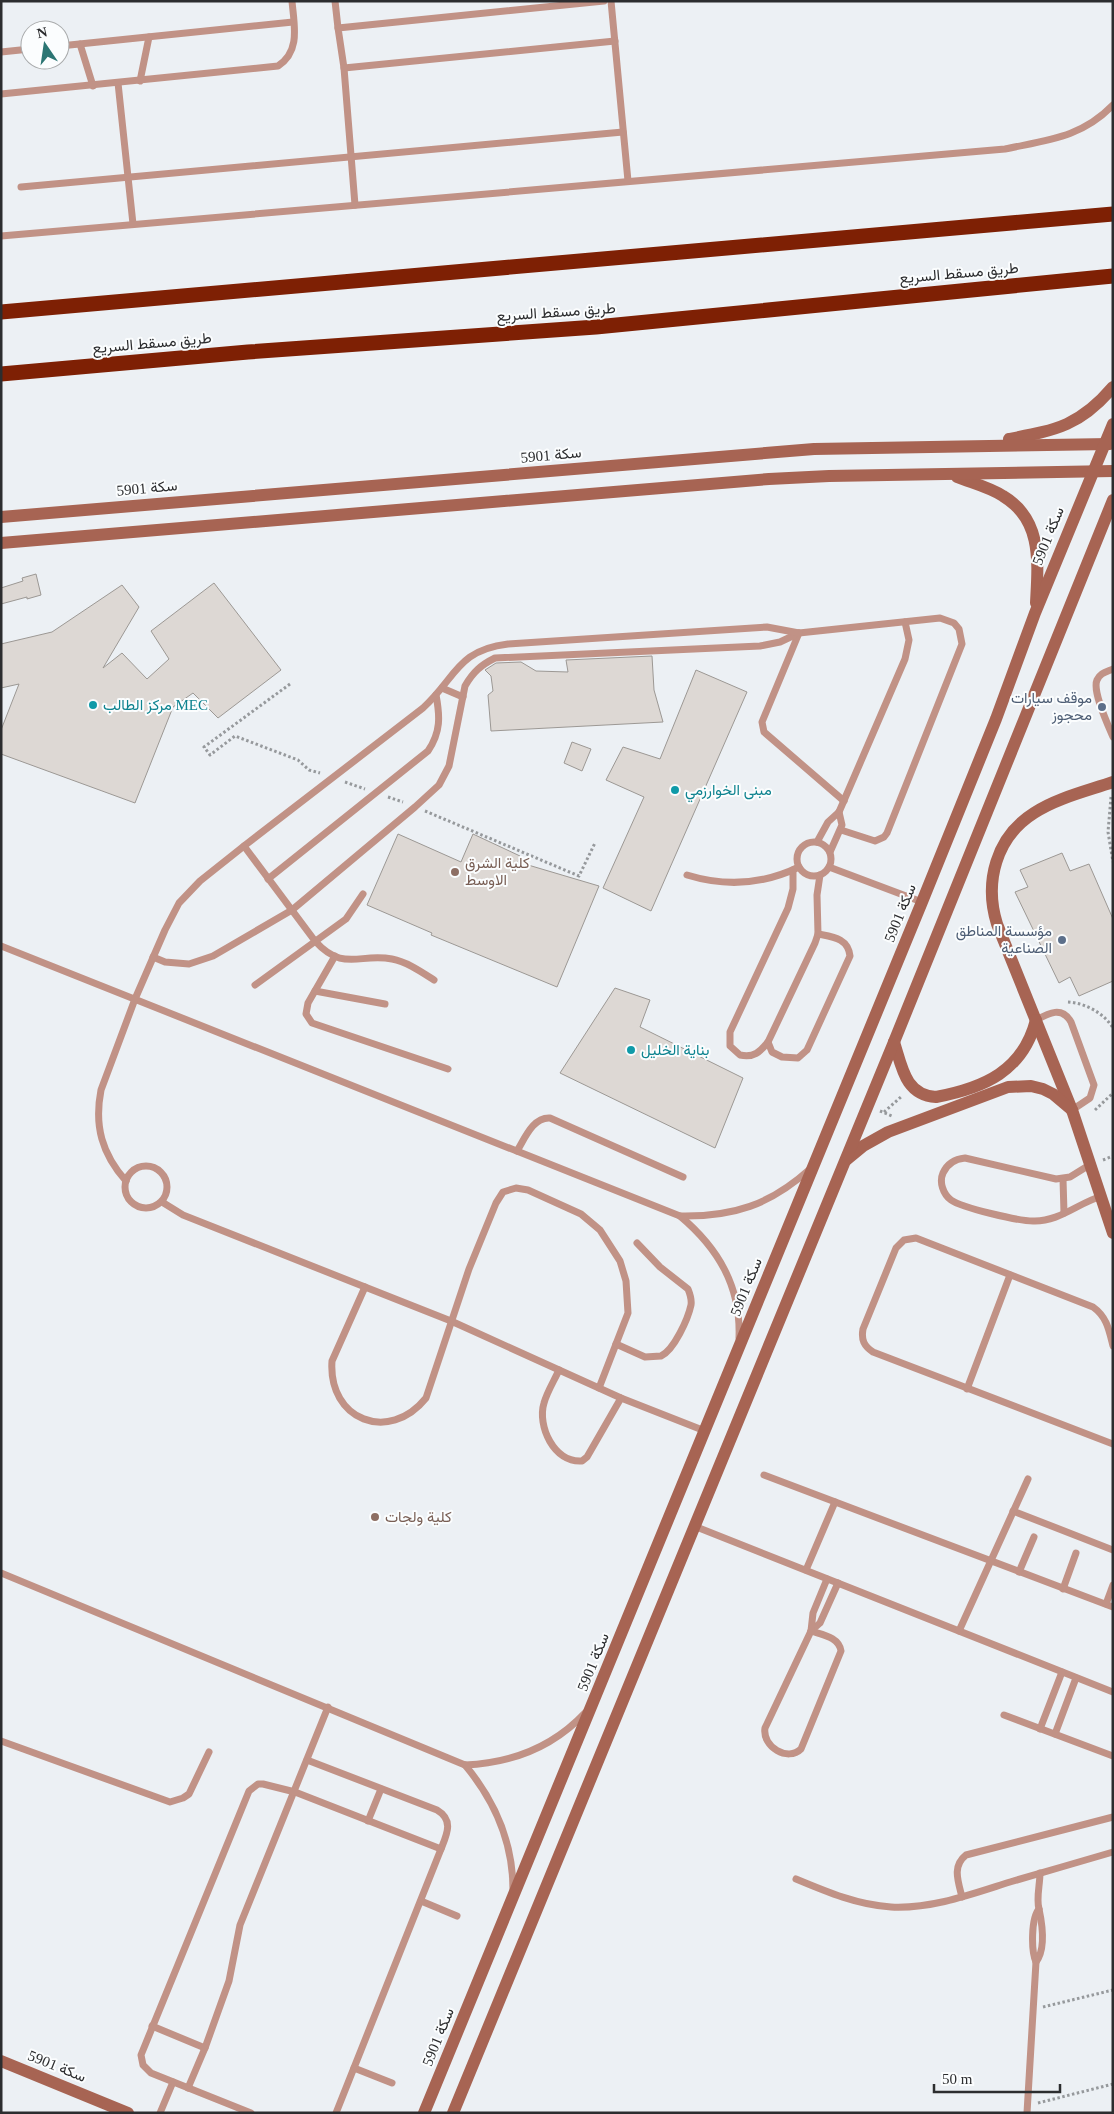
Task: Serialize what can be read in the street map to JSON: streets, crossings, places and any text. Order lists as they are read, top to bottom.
{
  "streets": {
    "highway": ["طريق مسقط السريع"],
    "street": ["سكة 5901"]
  },
  "places": [
    "مركز الطالب MEC",
    "موقف سيارات محجوز",
    "مبنى الخوارزمي",
    "كلية الشرق الاوسط",
    "مؤسسة المناطق الصناعية",
    "بناية الخليل",
    "كلية ولجات"
  ],
  "scale_bar": "50 m",
  "north": "top"
}
